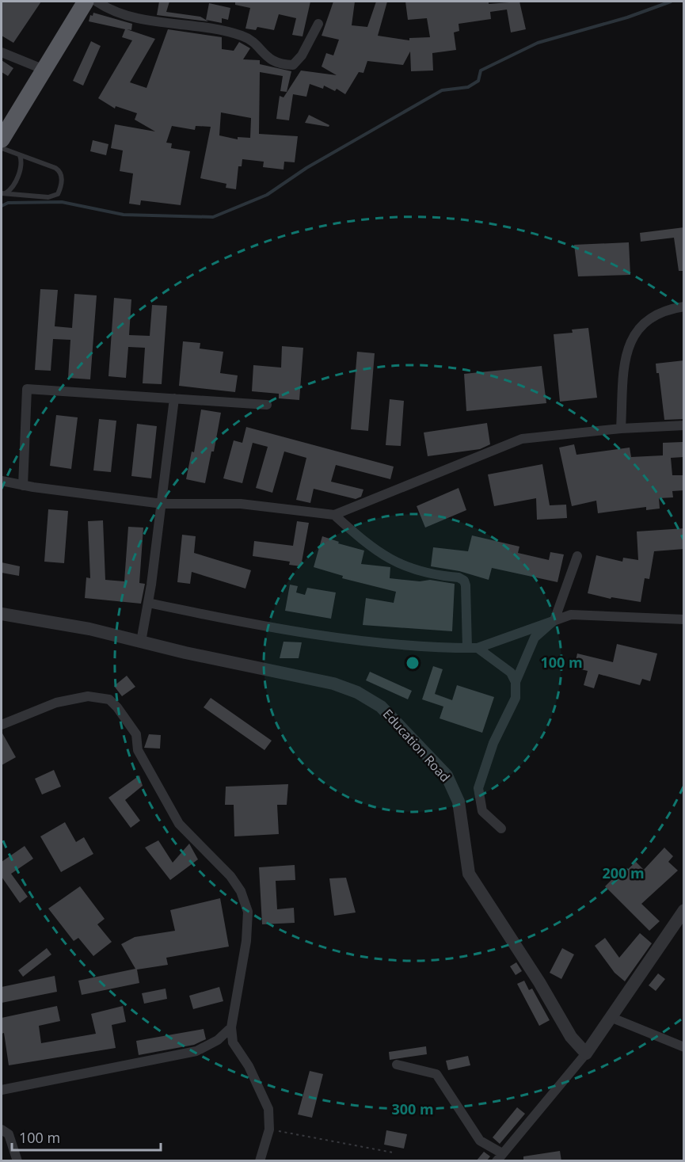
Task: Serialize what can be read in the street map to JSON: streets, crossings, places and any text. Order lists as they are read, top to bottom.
{
  "streets": {
    "street": ["Education Road"]
  },
  "scale_bar": "100 m",
  "rings": ["100 m", "200 m", "300 m"]
}
